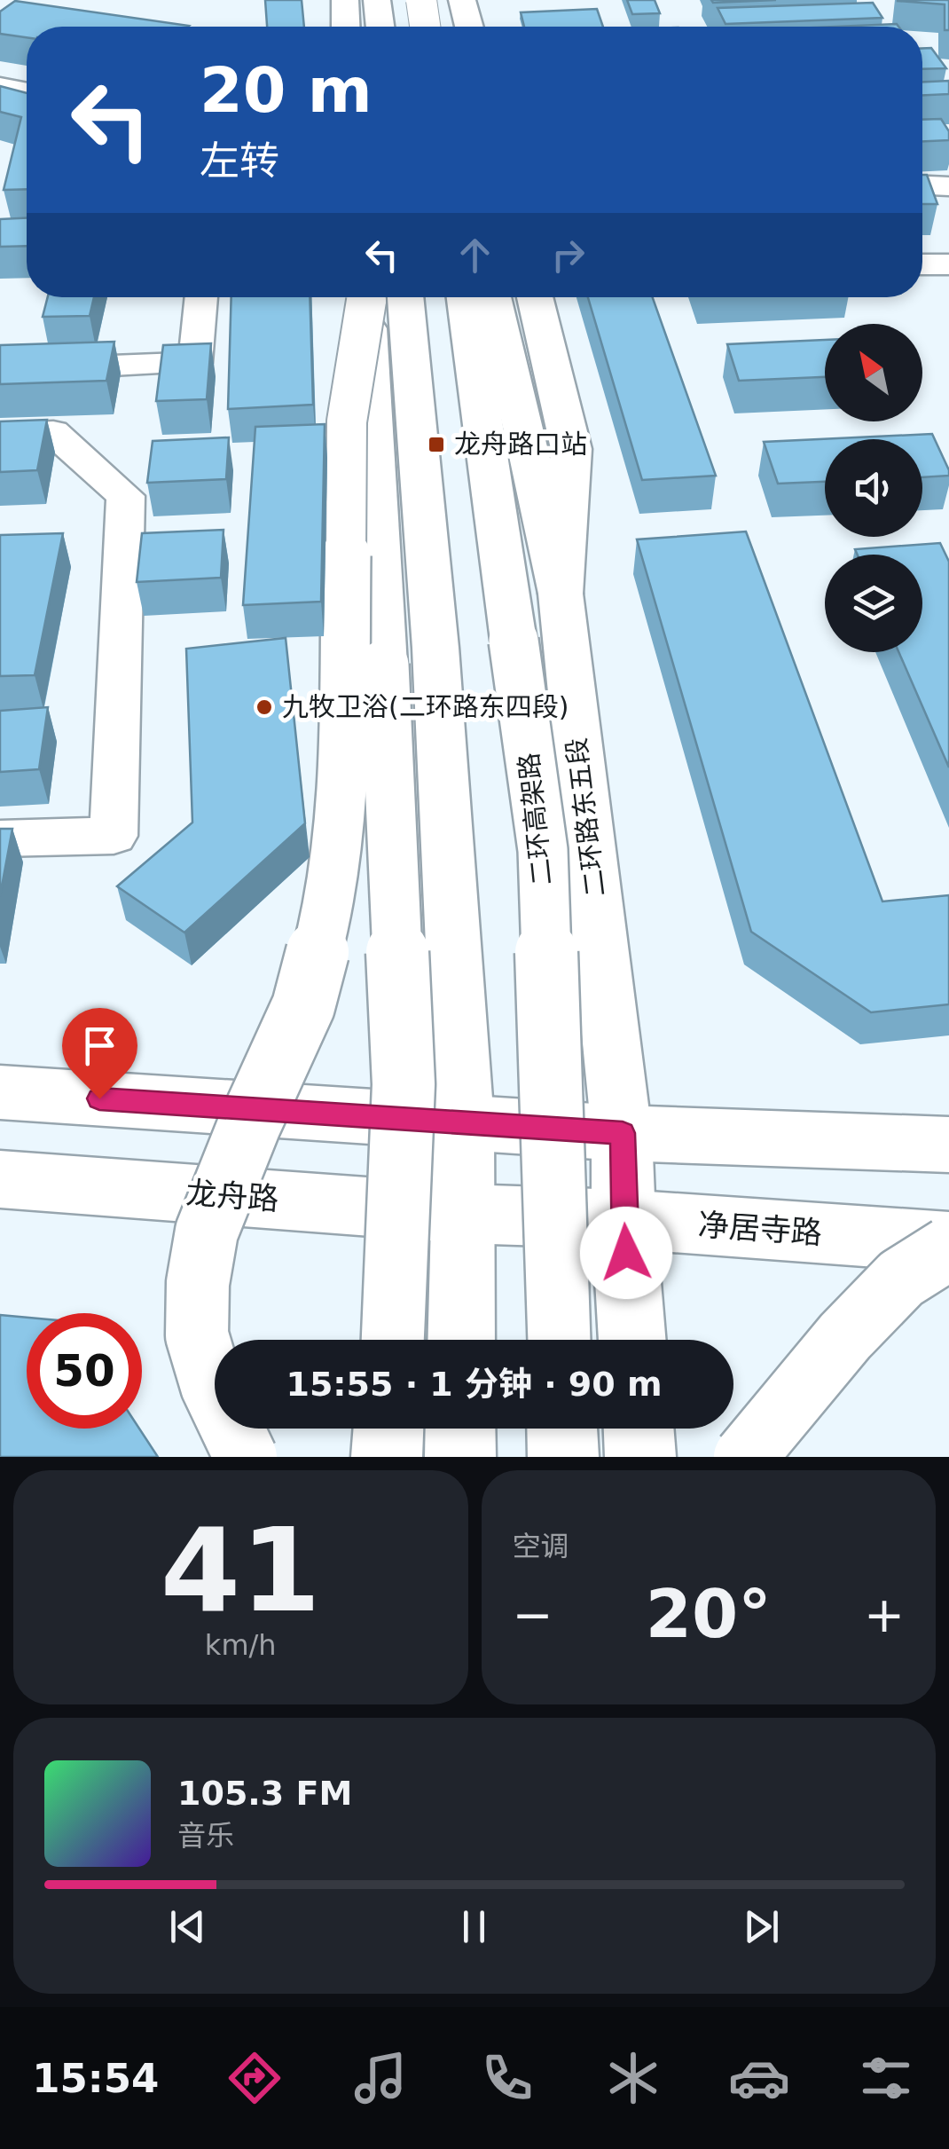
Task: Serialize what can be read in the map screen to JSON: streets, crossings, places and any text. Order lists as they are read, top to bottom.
{
  "streets": {
    "main road": [
      "二环路东五段",
      "二环高架路",
      "龙舟路",
      "净居寺路"
    ]
  },
  "crossings": [
    ["二环路东五段", "净居寺路"],
    ["龙舟路", "净居寺路"]
  ],
  "places": {
    "transit": ["龙舟路口站"],
    "other": ["九牧卫浴(二环路东四段)"]
  },
  "north": "top left",
  "page": {
    "turn": ["20 m", "左转"],
    "limit": "50",
    "trip": "15:55 · 1 分钟 · 90 m",
    "tile": [
      ["41", "km/h"],
      "空调"
    ],
    "heat": ["−", "20°", "+"],
    "song": ["105.3 FM", "音乐"],
    "tabs": "15:54"
  }
}
